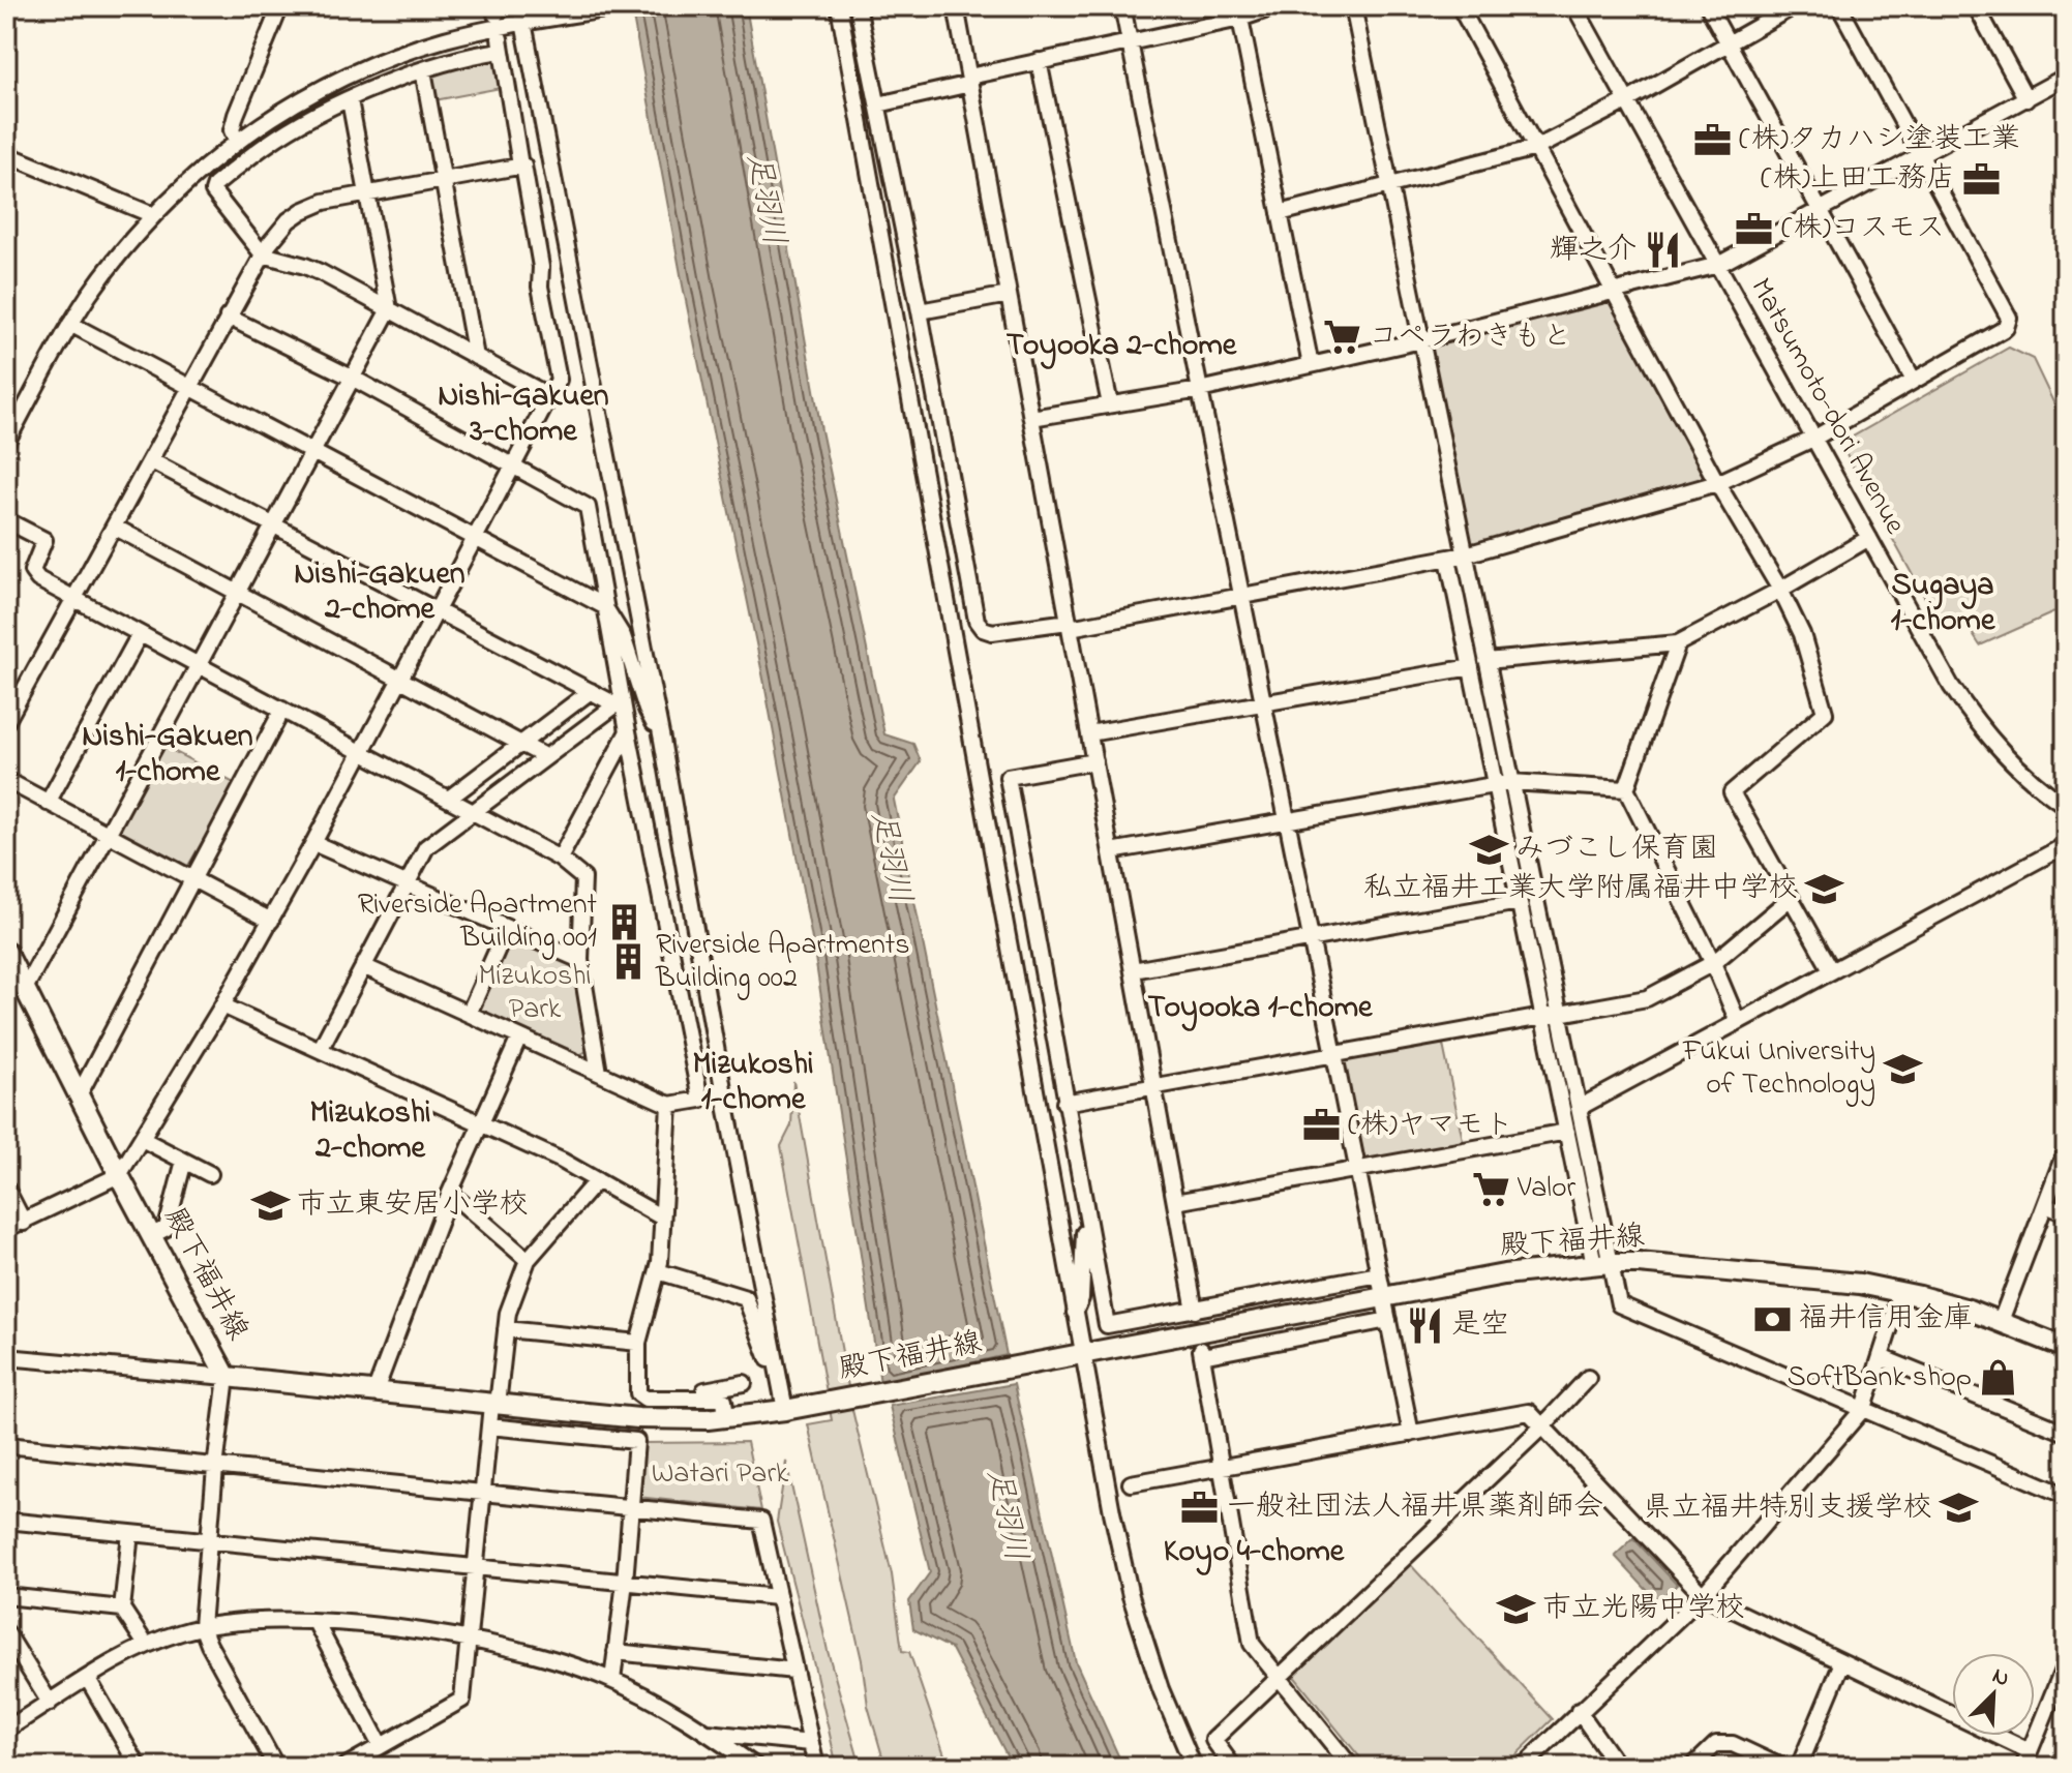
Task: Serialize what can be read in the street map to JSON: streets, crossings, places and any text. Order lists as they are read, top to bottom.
{
  "streets": {
    "main road": ["殿下福井線"],
    "street": ["Matsumoto-dori Avenue"]
  },
  "districts": [
    "Toyooka 2-chome",
    "Nishi-Gakuen 3-chome",
    "Nishi-Gakuen 2-chome",
    "Sugaya 1-chome",
    "Nishi-Gakuen 1-chome",
    "Toyooka 1-chome",
    "Mizukoshi 1-chome",
    "Mizukoshi 2-chome",
    "Koyo 4-chome"
  ],
  "water": ["足羽川"],
  "parks": ["Mizukoshi Park", "Watari Park"],
  "places": {
    "office": [
      "(株)タカハシ塗装工業",
      "(株)上田工務店",
      "(株)コスモス",
      "(株)ヤマモト",
      "一般社団法人福井県薬剤師会"
    ],
    "restaurant": ["輝之介", "是空"],
    "supermarket": ["コペラわきもと", "Valor"],
    "school or university": [
      "みづこし保育園",
      "私立福井工業大学附属福井中学校",
      "Fukui University of Technology",
      "市立東安居小学校",
      "県立福井特別支援学校",
      "市立光陽中学校"
    ],
    "building": ["Riverside Apartment Building 001", "Riverside Apartments Building 002"],
    "bank": ["福井信用金庫"],
    "shop": ["SoftBank shop"]
  },
  "north": "top right"
}
